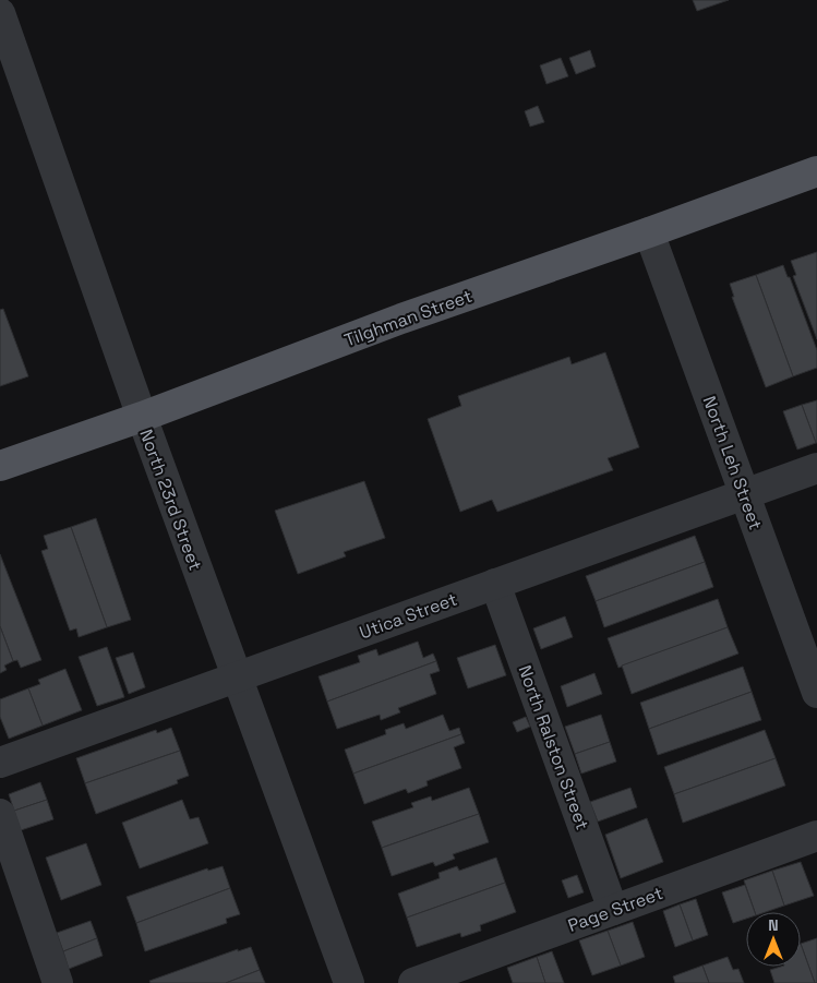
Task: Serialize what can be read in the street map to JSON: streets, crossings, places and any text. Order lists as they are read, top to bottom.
{
  "streets": {
    "main road": ["Tilghman Street"],
    "street": [
      "North Leh Street",
      "North 23rd Street",
      "Utica Street",
      "North Ralston Street",
      "Page Street"
    ]
  },
  "crossings": [
    ["Tilghman Street", "North Leh Street"],
    ["Tilghman Street", "North 23rd Street"],
    ["North Leh Street", "Utica Street"],
    ["North 23rd Street", "Utica Street"],
    ["Utica Street", "North Ralston Street"],
    ["North Ralston Street", "Page Street"]
  ],
  "north": "top"
}
